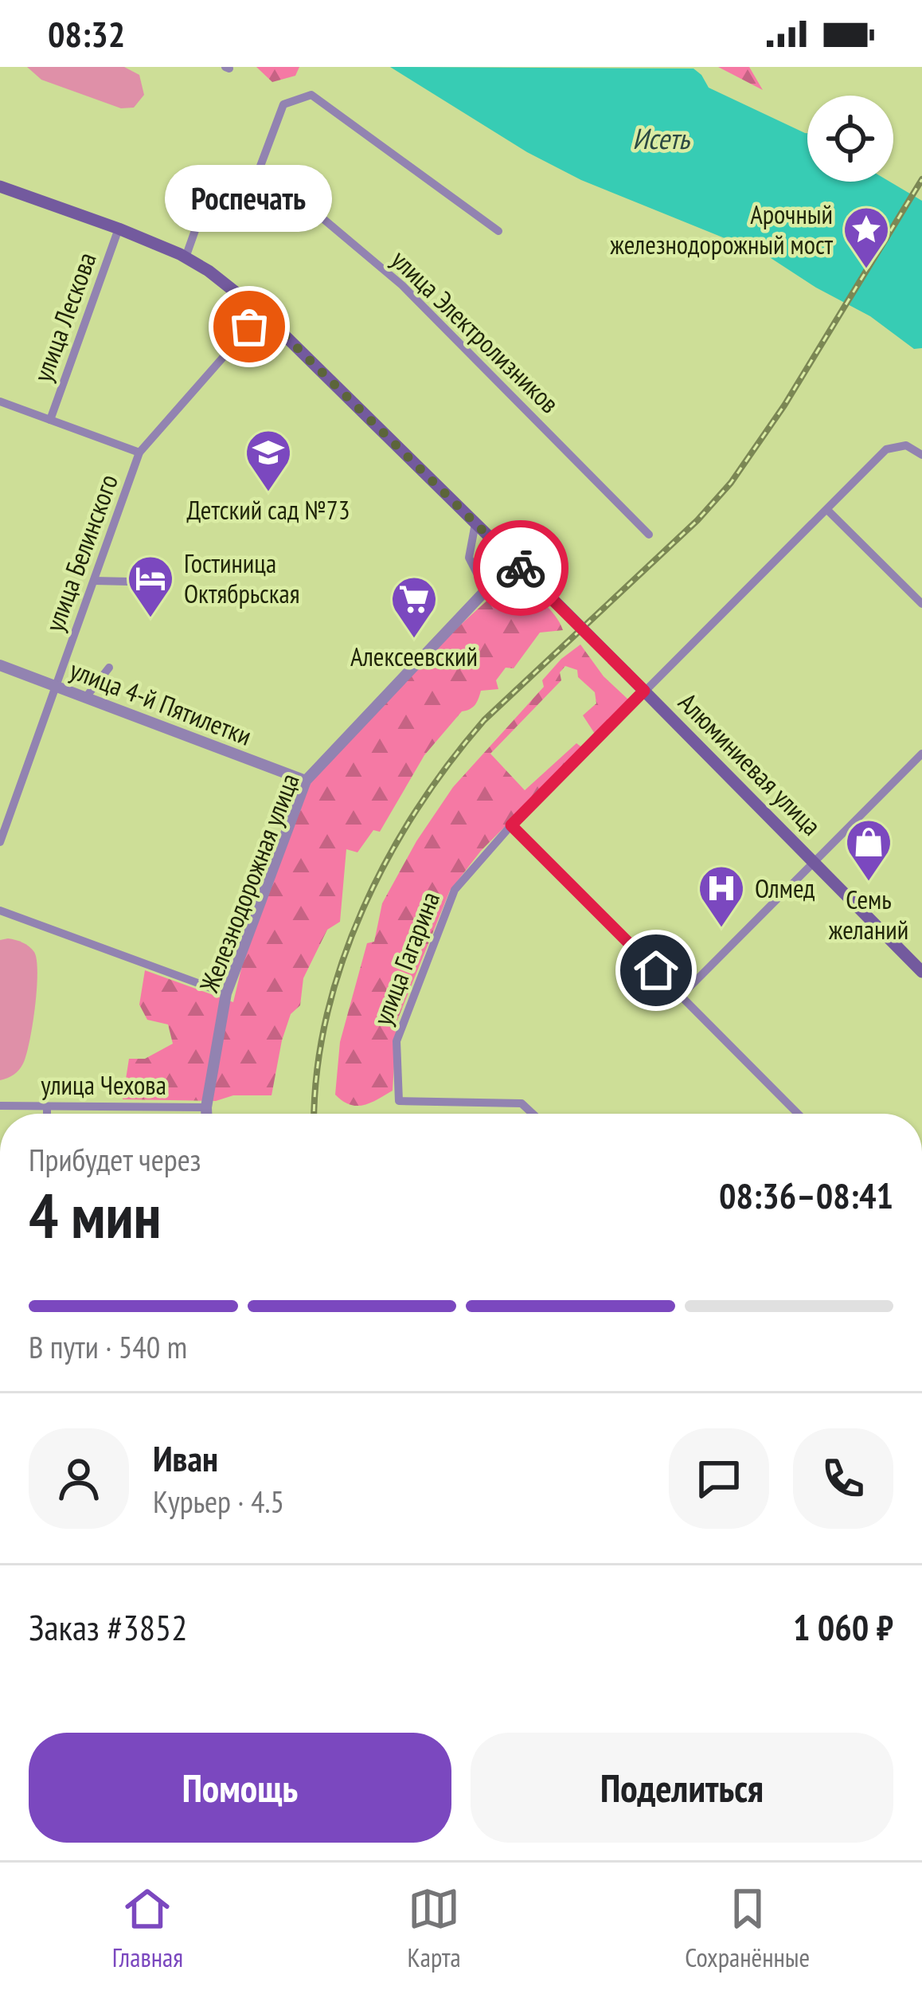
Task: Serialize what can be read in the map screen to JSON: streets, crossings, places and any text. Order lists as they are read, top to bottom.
{
  "streets": {
    "main road": ["Алюминиевая улица"],
    "street": [
      "улица Лескова",
      "улица Электролизников",
      "улица Белинского",
      "улица 4-й Пятилетки",
      "Железнодорожная улица",
      "улица Гагарина",
      "улица Чехова"
    ]
  },
  "crossings": [
    ["улица Лескова", "Алюминиевая улица"],
    ["улица Белинского", "улица 4-й Пятилетки"],
    ["улица Белинского", "Алюминиевая улица"],
    ["улица 4-й Пятилетки", "Железнодорожная улица"],
    ["Алюминиевая улица", "Железнодорожная улица"],
    ["Алюминиевая улица", "улица Гагарина"],
    ["Железнодорожная улица", "улица Чехова"]
  ],
  "water": ["Исеть"],
  "places": {
    "place": ["Арочный железнодорожный мост"],
    "other": ["Роспечать"],
    "school or university": ["Детский сад №73"],
    "hotel": ["Гостиница Октябрьская"],
    "supermarket": ["Алексеевский"],
    "shop": ["Семь желаний"],
    "hospital": ["Олмед"]
  },
  "page": {
    "status": "08:32",
    "bubble": "Роспечать",
    "heading": ["4 мин", "Прибудет через", "08:36–08:41"],
    "panel": [
      "Иван",
      "Курьер · 4.5",
      "Заказ #3852",
      "1 060 ₽"
    ],
    "bar": "В пути · 540 m",
    "buttons": ["Помощь", "Поделиться"],
    "tabs": ["Главная", "Карта", "Сохранённые"]
  }
}
